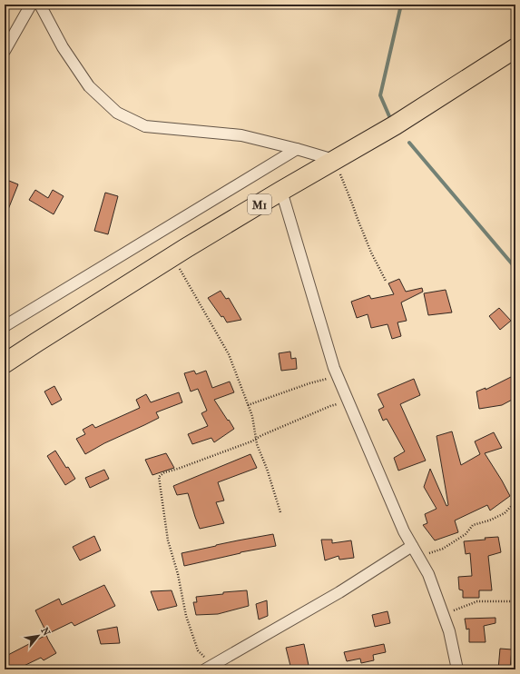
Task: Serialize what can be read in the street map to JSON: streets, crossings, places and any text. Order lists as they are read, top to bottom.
{
  "streets": {
    "highway": ["M1"]
  },
  "north": "top right"
}
